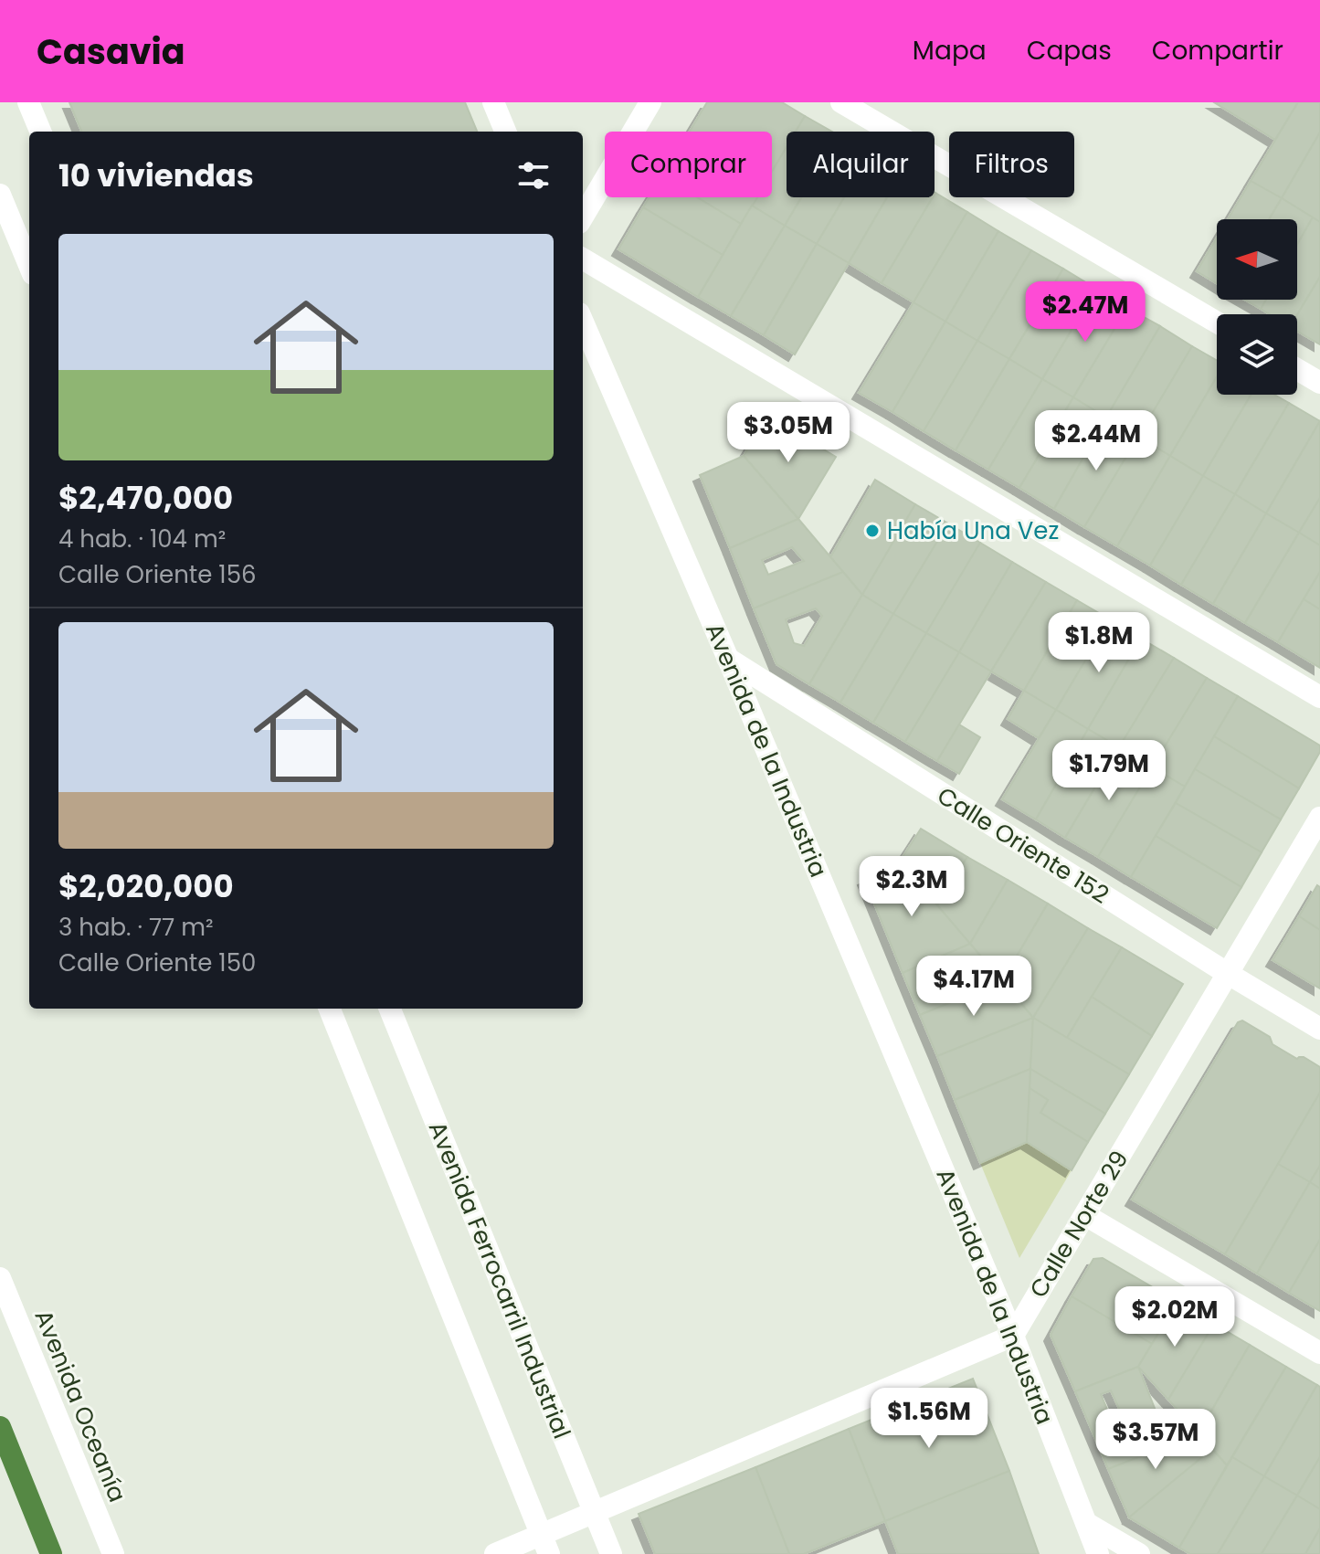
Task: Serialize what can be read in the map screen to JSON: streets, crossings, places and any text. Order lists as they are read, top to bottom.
{
  "streets": {
    "street": [
      "Avenida de la Industria",
      "Calle Oriente 152",
      "Calle Norte 29",
      "Avenida Ferrocarril Industrial",
      "Avenida Oceanía"
    ]
  },
  "crossings": [
    ["Avenida de la Industria", "Calle Oriente 152"],
    ["Avenida de la Industria", "Calle Norte 29"],
    ["Calle Oriente 152", "Calle Norte 29"]
  ],
  "places": ["Había Una Vez"],
  "north": "left",
  "page": {
    "header": "Casavia",
    "nav": ["Mapa", "Capas", "Compartir"],
    "chip": ["Comprar", "Alquilar", "Filtros"],
    "heading": "10 viviendas",
    "list": [
      {
        "name": "$2,470,000",
        "note": "4 hab. · 104 m² · Calle Oriente 156"
      },
      {
        "name": "$2,020,000",
        "note": "3 hab. · 77 m² · Calle Oriente 150"
      }
    ],
    "price": [
      "$2.47M",
      "$3.05M",
      "$2.44M",
      "$1.8M",
      "$1.79M",
      "$2.3M",
      "$4.17M",
      "$2.02M",
      "$1.56M",
      "$3.57M"
    ]
  }
}
